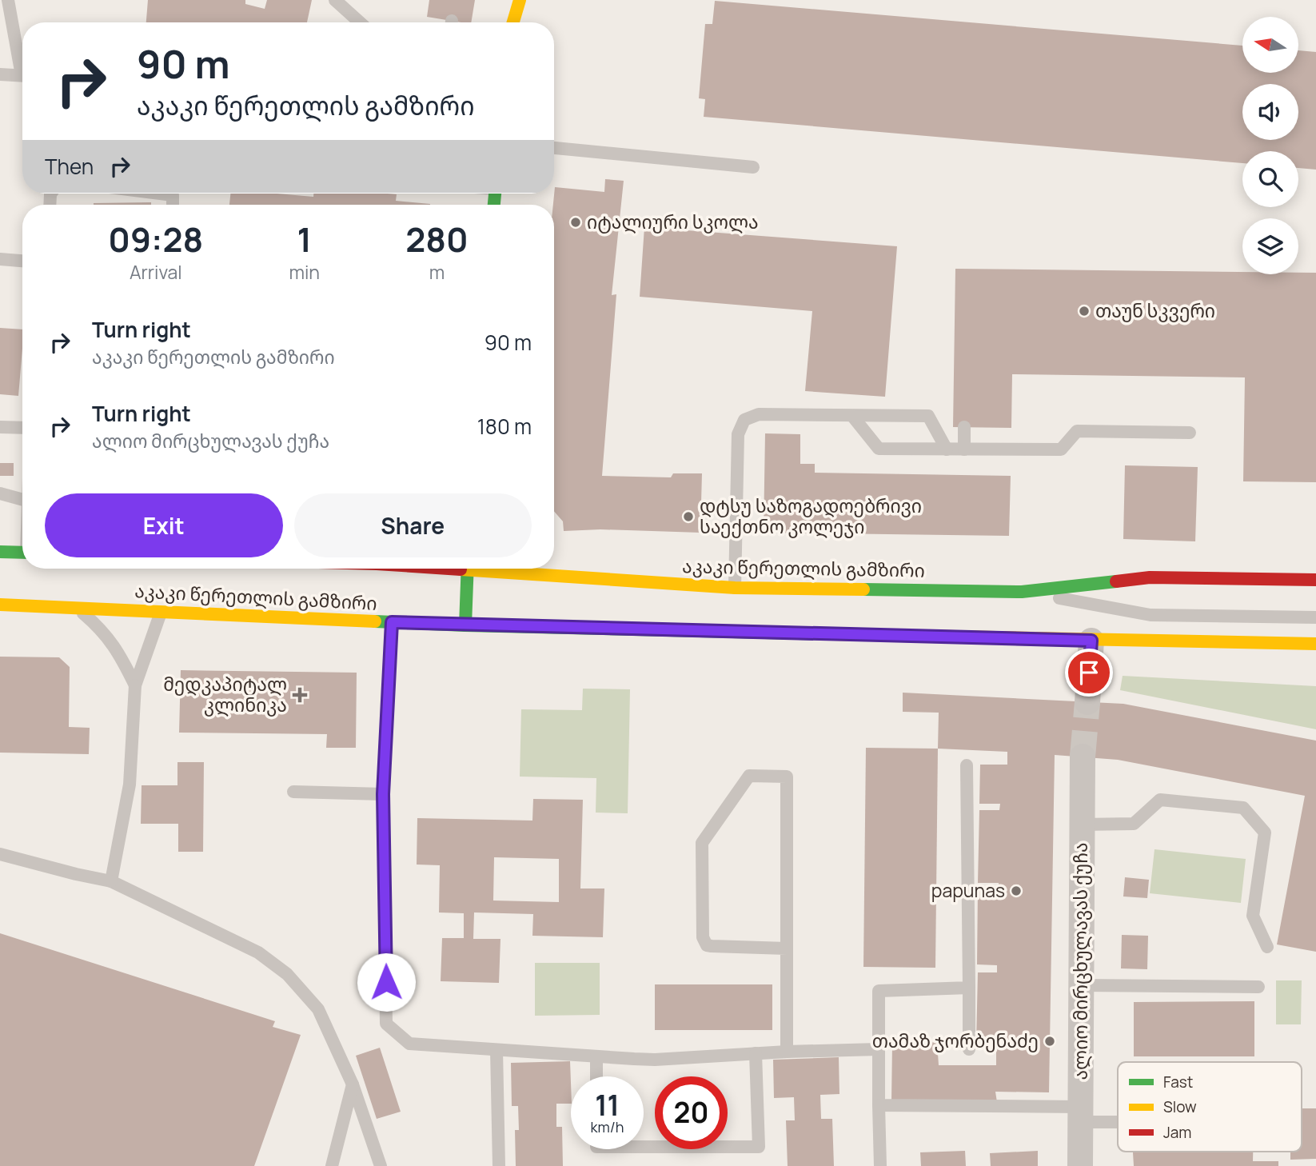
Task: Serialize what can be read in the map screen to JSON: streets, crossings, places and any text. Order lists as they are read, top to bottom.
{
  "streets": {
    "main road": ["აკაკი წერეთლის გამზირი"],
    "street": ["ალიო მირცხულავას ქუჩა"]
  },
  "places": {
    "other": [
      "იტალიური სკოლა",
      "თაუნ სკვერი",
      "დტსუ საზოგადოებრივი საექთნო კოლეჯი",
      "papunas",
      "თამაზ ჯორბენაძე"
    ],
    "health": ["მედკაპიტალ კლინიკა"]
  },
  "legend": ["Fast", "Slow", "Jam"],
  "north": "left",
  "page": {
    "turn": ["90 m", "აკაკი წერეთლის გამზირი"],
    "then": "Then",
    "eta": [
      "09:28",
      "Arrival",
      "1",
      "min",
      "280",
      "m"
    ],
    "list": [
      {
        "name": "Turn right",
        "note": "აკაკი წერეთლის გამზირი",
        "value": "90 m"
      },
      {
        "name": "Turn right",
        "note": "ალიო მირცხულავას ქუჩა",
        "value": "180 m"
      }
    ],
    "buttons": ["Exit", "Share"],
    "speed": "11 km/h",
    "limit": "20"
  }
}
